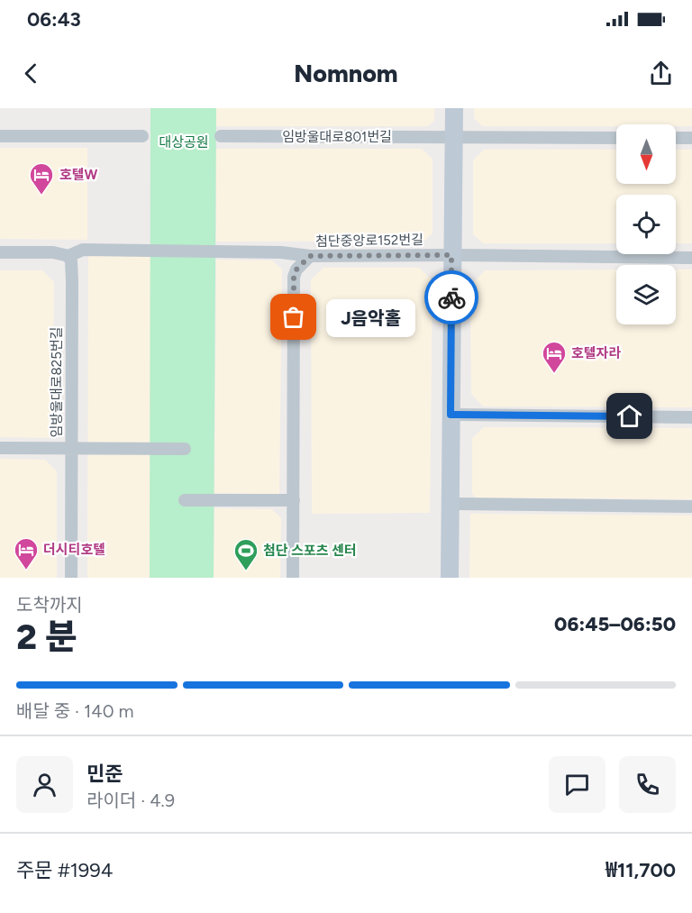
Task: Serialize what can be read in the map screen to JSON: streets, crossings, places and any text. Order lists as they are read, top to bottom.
{
  "streets": {
    "street": ["임방울대로801번길", "첨단중앙로152번길", "임방울대로825번길"]
  },
  "parks": ["대상공원"],
  "places": {
    "hotel": ["호텔W", "호텔자라", "더시티호텔"],
    "other": ["J음악홀"],
    "sports": ["첨단 스포츠 센터"]
  },
  "north": "bottom",
  "page": {
    "status": "06:43",
    "header": "Nomnom",
    "bubble": "J음악홀",
    "heading": ["2 분", "도착까지", "06:45–06:50"],
    "panel": [
      "민준",
      "라이더 · 4.9",
      "주문 #1994",
      "₩11,700"
    ],
    "bar": "배달 중 · 140 m"
  }
}
